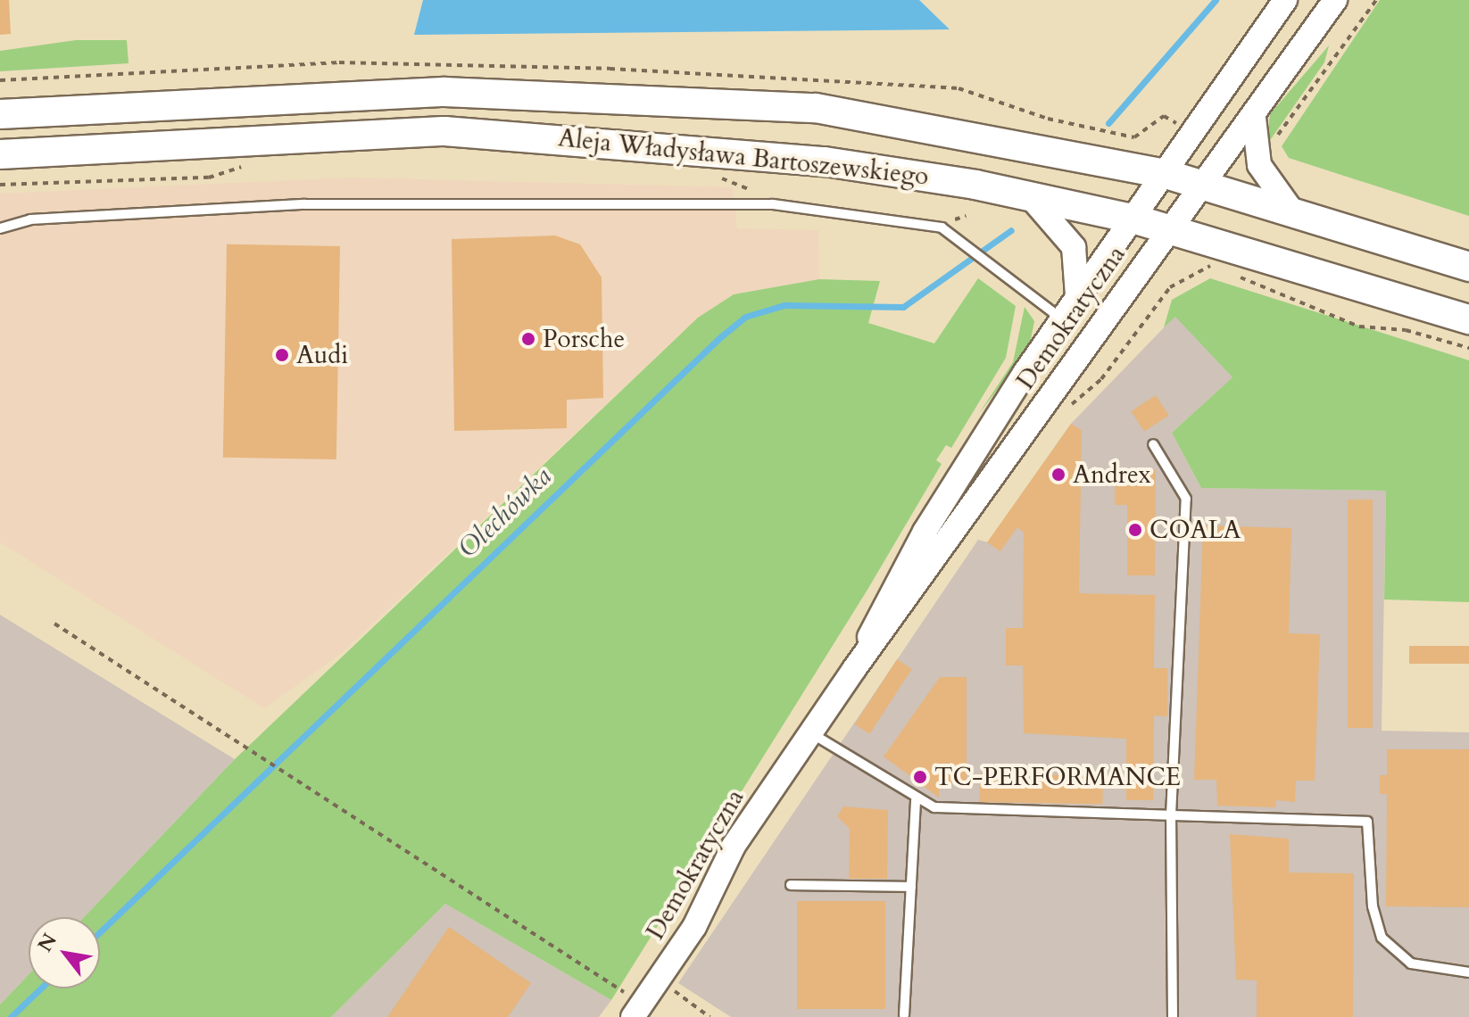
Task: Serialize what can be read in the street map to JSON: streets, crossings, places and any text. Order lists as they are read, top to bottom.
{
  "streets": {
    "main road": ["Aleja Władysława Bartoszewskiego"],
    "street": ["Demokratyczna"]
  },
  "crossings": [
    ["Aleja Władysława Bartoszewskiego", "Demokratyczna"]
  ],
  "water": ["Olechówka"],
  "places": [
    "Porsche",
    "Audi",
    "Andrex",
    "COALA",
    "TC-PERFORMANCE"
  ],
  "north": "top left"
}
